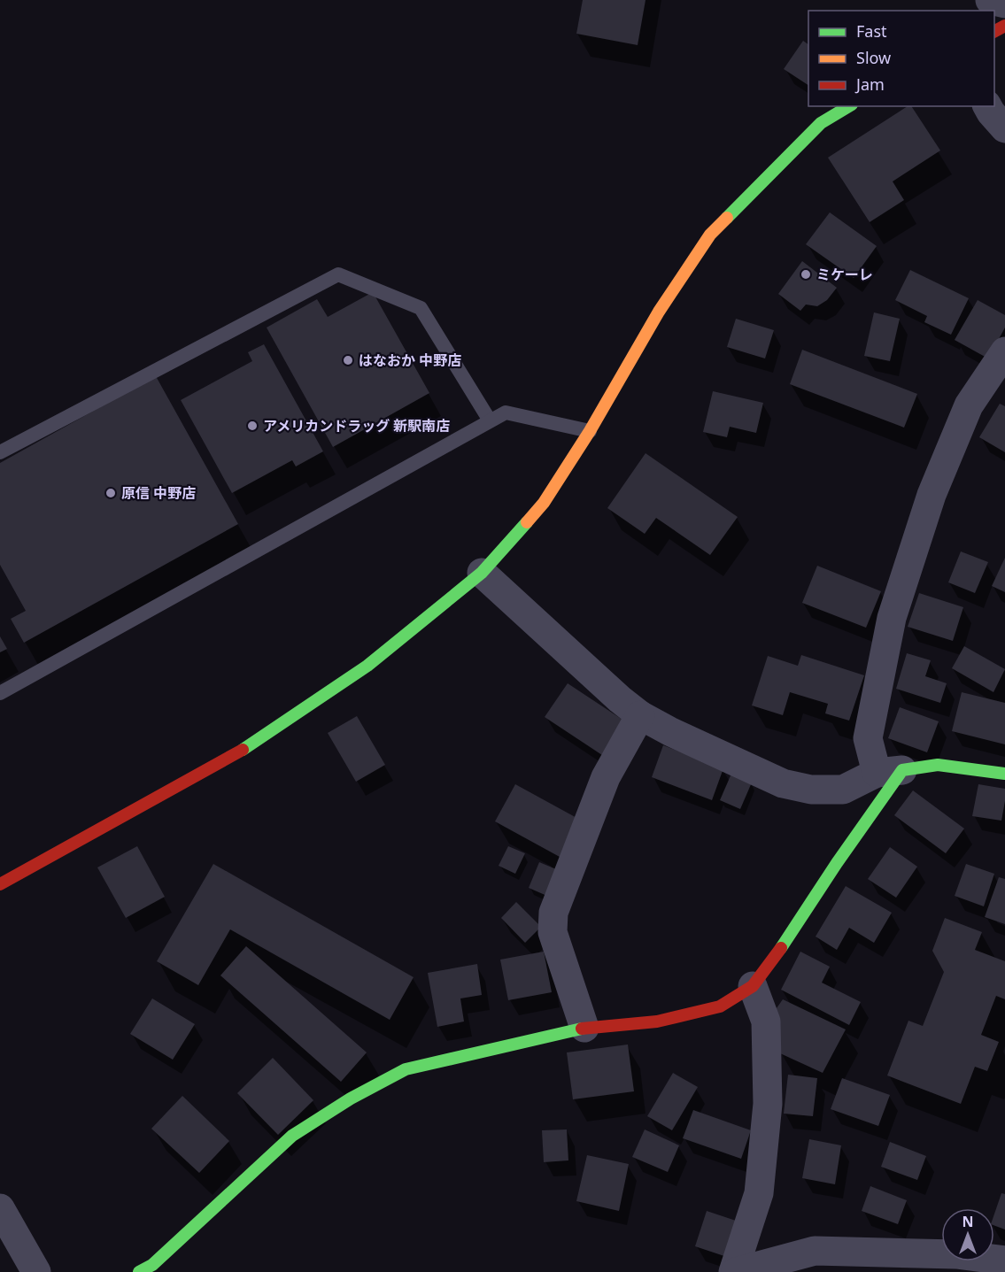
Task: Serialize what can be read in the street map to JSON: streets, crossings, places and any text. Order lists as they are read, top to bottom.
{
  "places": [
    "ミケーレ",
    "はなおか 中野店",
    "アメリカンドラッグ 新駅南店",
    "原信 中野店"
  ],
  "legend": ["Fast", "Slow", "Jam"],
  "north": "top"
}
